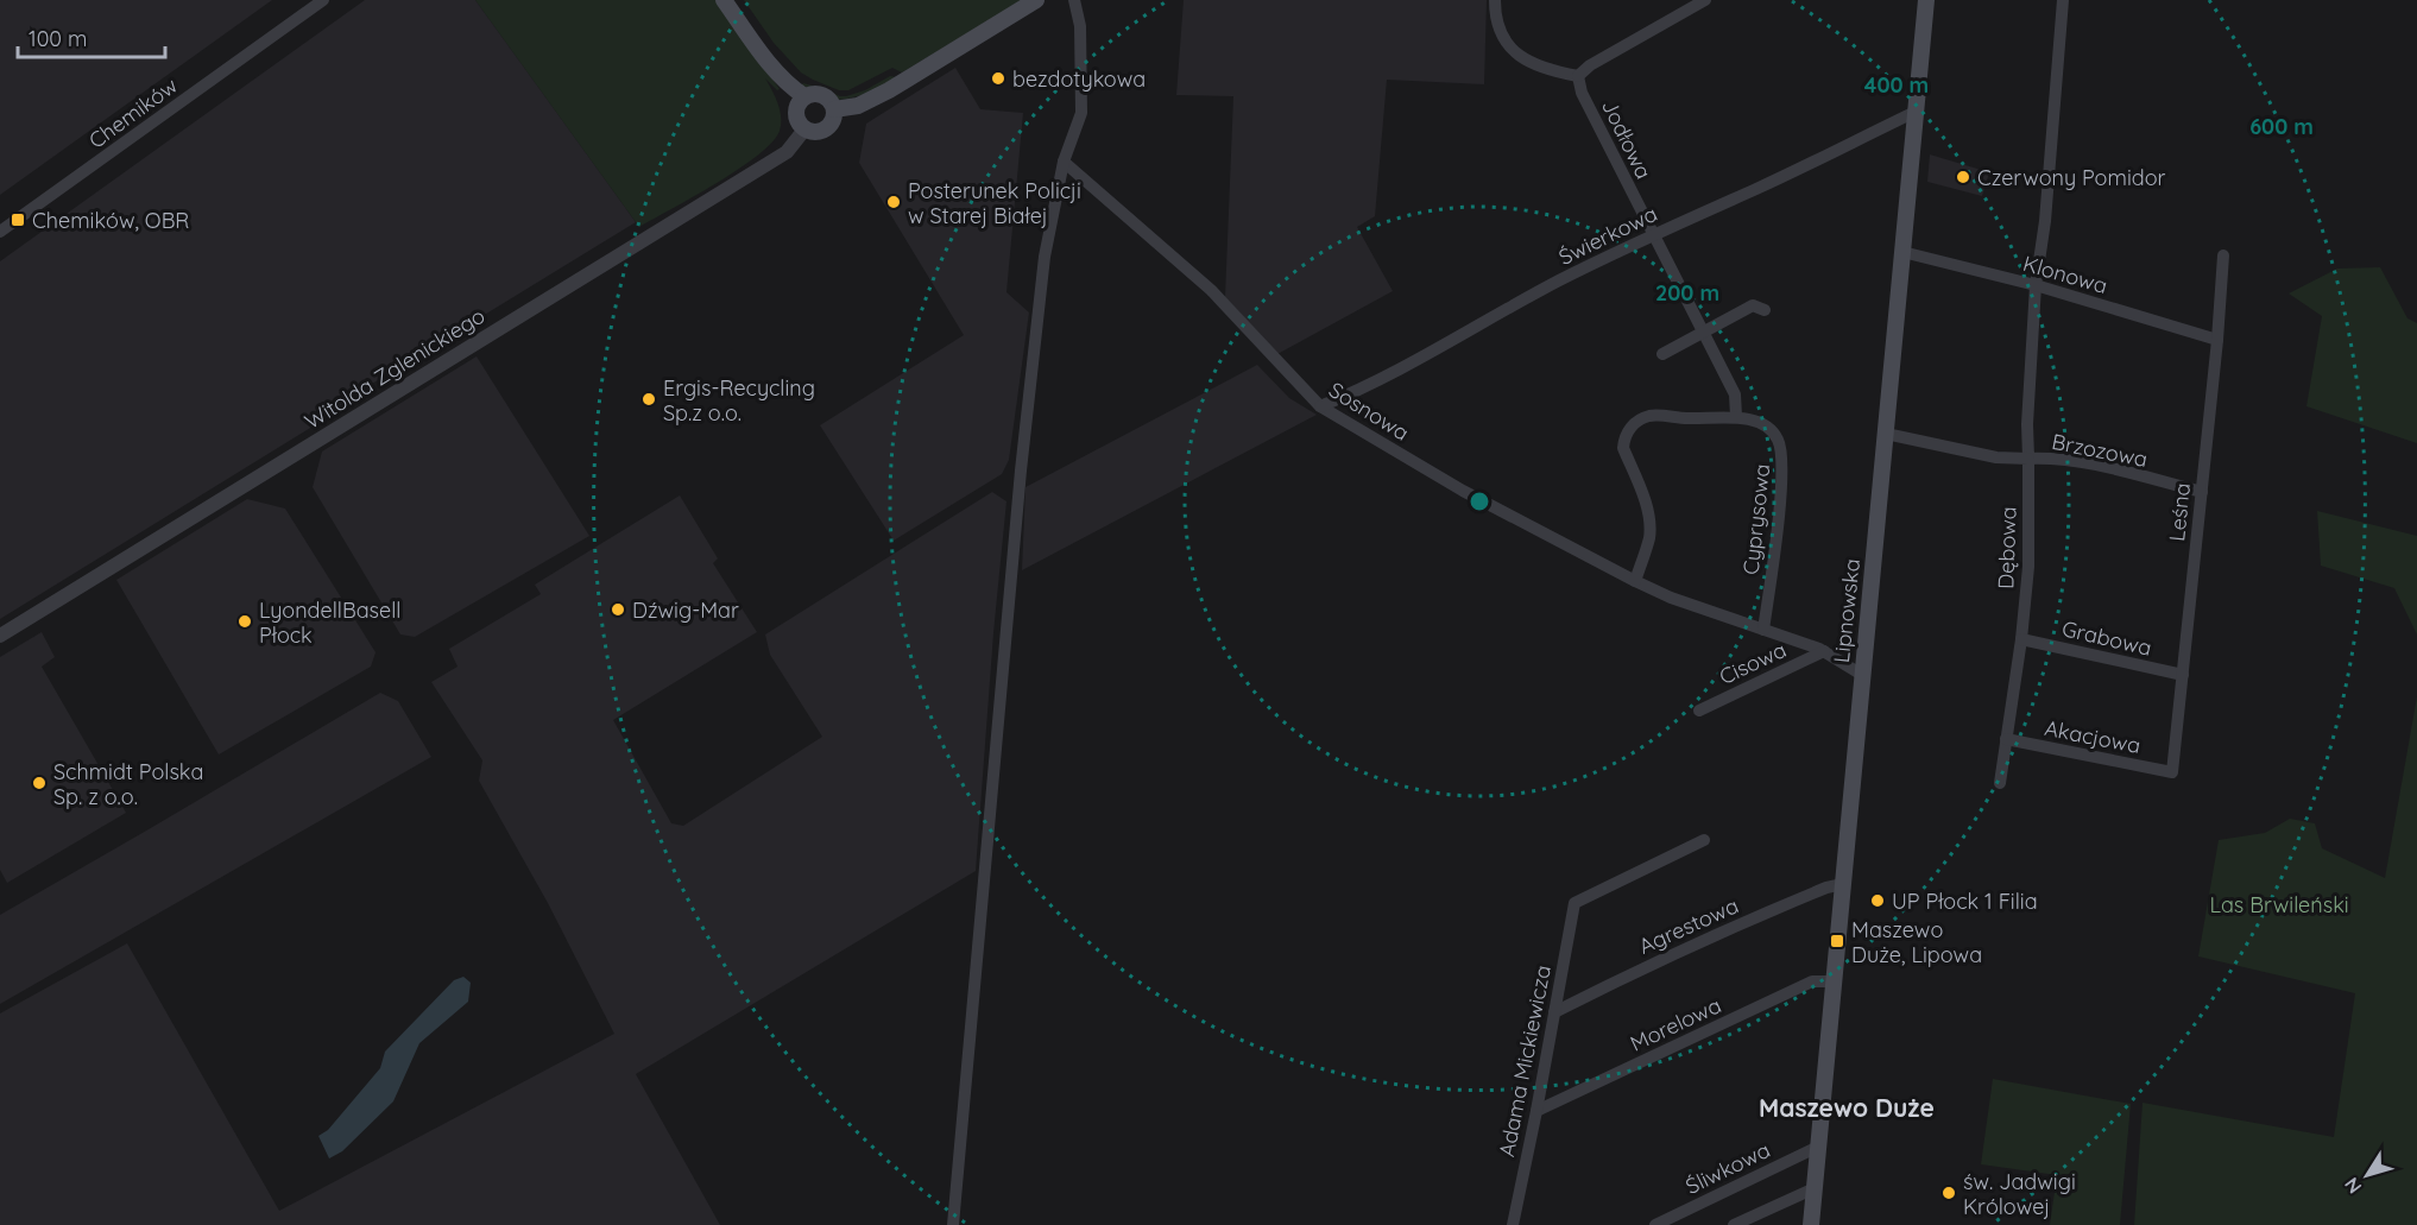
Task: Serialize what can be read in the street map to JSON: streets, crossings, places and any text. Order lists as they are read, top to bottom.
{
  "streets": {
    "main road": ["Lipnowska"],
    "street": [
      "Chemików",
      "Jodłowa",
      "Świerkowa",
      "Klonowa",
      "Witolda Zglenickiego",
      "Sosnowa",
      "Brzozowa",
      "Leśna",
      "Cyprysowa",
      "Dębowa",
      "Grabowa",
      "Cisowa",
      "Akacjowa",
      "Agrestowa",
      "Morelowa",
      "Adama Mickiewicza",
      "Śliwkowa"
    ]
  },
  "crossings": [
    ["Jodłowa", "Świerkowa"],
    ["Jodłowa", "Cyprysowa"],
    ["Świerkowa", "Sosnowa"],
    ["Świerkowa", "Lipnowska"],
    ["Klonowa", "Brzozowa"],
    ["Klonowa", "Leśna"],
    ["Klonowa", "Lipnowska"],
    ["Sosnowa", "Cyprysowa"],
    ["Sosnowa", "Lipnowska"],
    ["Sosnowa", "Cisowa"],
    ["Brzozowa", "Leśna"],
    ["Brzozowa", "Dębowa"],
    ["Leśna", "Grabowa"],
    ["Leśna", "Akacjowa"],
    ["Dębowa", "Grabowa"],
    ["Dębowa", "Akacjowa"],
    ["Lipnowska", "Agrestowa"],
    ["Lipnowska", "Morelowa"],
    ["Lipnowska", "Śliwkowa"],
    ["Agrestowa", "Adama Mickiewicza"],
    ["Morelowa", "Adama Mickiewicza"]
  ],
  "districts": ["Maszewo Duże"],
  "parks": ["Las Brwileński"],
  "places": {
    "other": [
      "bezdotykowa",
      "Czerwony Pomidor",
      "Posterunek Policji w Starej Białej",
      "Ergis-Recycling Sp.z o.o.",
      "Dźwig-Mar",
      "LyondellBasell Płock",
      "Schmidt Polska Sp. z o.o.",
      "UP Płock 1 Filia",
      "św. Jadwigi Królowej"
    ],
    "transit": ["Chemików, OBR", "Maszewo Duże, Lipowa"]
  },
  "scale_bar": "100 m",
  "north": "bottom left",
  "rings": ["400 m", "600 m", "200 m"]
}
